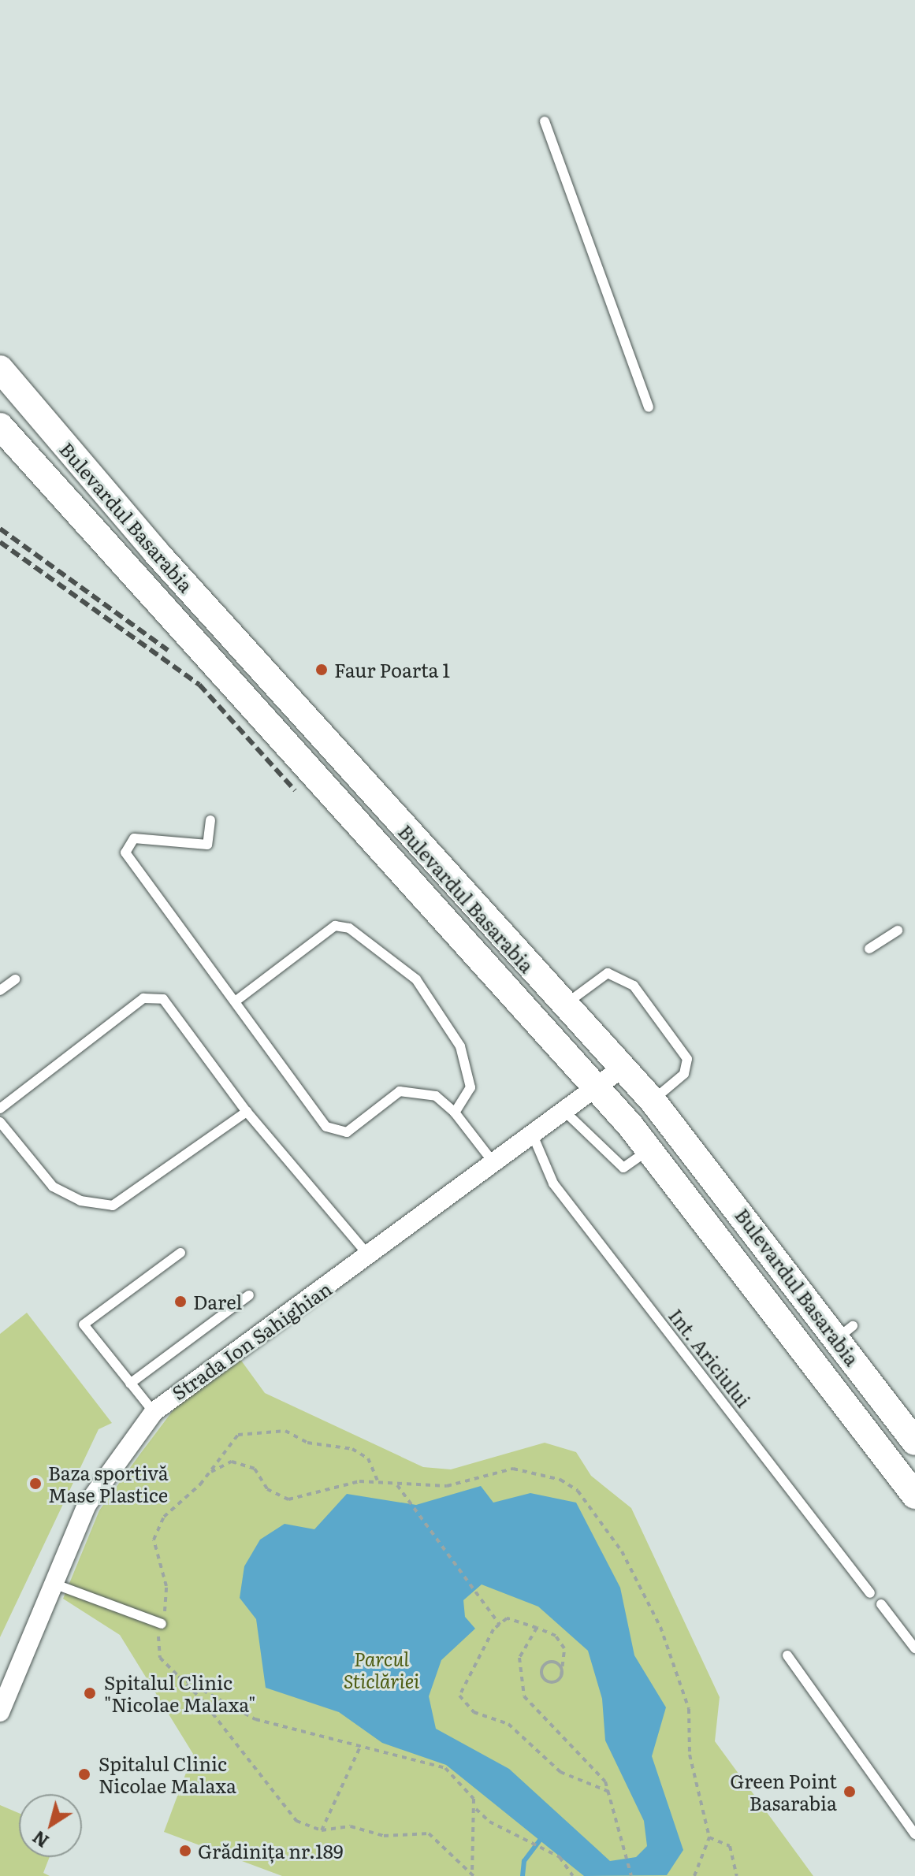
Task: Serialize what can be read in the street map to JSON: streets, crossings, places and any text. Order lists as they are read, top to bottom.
{
  "streets": {
    "main road": ["Bulevardul Basarabia"],
    "street": ["Strada Ion Sahighian"],
    "lane": ["Int. Ariciului"]
  },
  "crossings": [
    ["Bulevardul Basarabia", "Strada Ion Sahighian"],
    ["Strada Ion Sahighian", "Int. Ariciului"]
  ],
  "parks": ["Parcul Sticlăriei"],
  "places": [
    "Faur Poarta 1",
    "Darel",
    "Baza sportivă Mase Plastice",
    "Spitalul Clinic \"Nicolae Malaxa\"",
    "Spitalul Clinic Nicolae Malaxa",
    "Green Point Basarabia",
    "Grădinița nr.189"
  ],
  "north": "bottom left"
}
